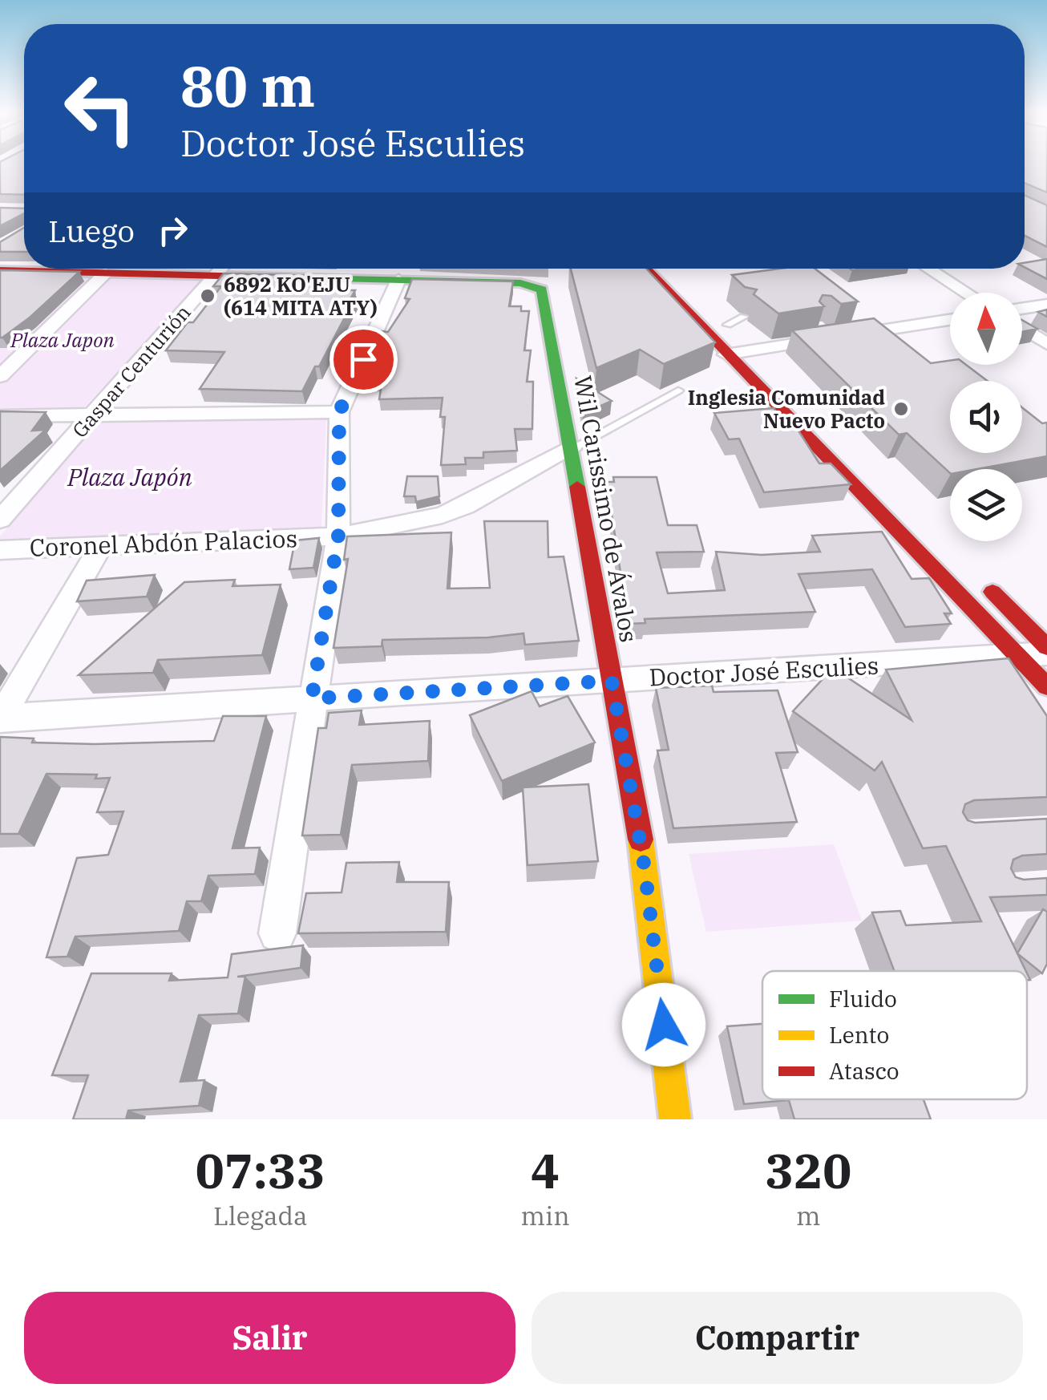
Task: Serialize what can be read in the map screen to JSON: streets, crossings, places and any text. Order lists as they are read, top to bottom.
{
  "streets": {
    "street": [
      "Gaspar Centurión",
      "Wil Carissimo de Ávalos",
      "Coronel Abdón Palacios",
      "Doctor José Esculies"
    ]
  },
  "crossings": [
    ["Wil Carissimo de Ávalos", "Coronel Abdón Palacios"],
    ["Wil Carissimo de Ávalos", "Doctor José Esculies"]
  ],
  "parks": ["Plaza Japon", "Plaza Japón"],
  "places": ["6892 KO'EJU (614 MITA ATY)", "Inglesia Comunidad Nuevo Pacto"],
  "legend": ["Fluido", "Lento", "Atasco"],
  "north": "top",
  "page": {
    "turn": ["80 m", "Doctor José Esculies"],
    "then": "Luego",
    "eta": [
      "07:33",
      "Llegada",
      "4",
      "min",
      "320",
      "m"
    ],
    "buttons": ["Salir", "Compartir"]
  }
}
